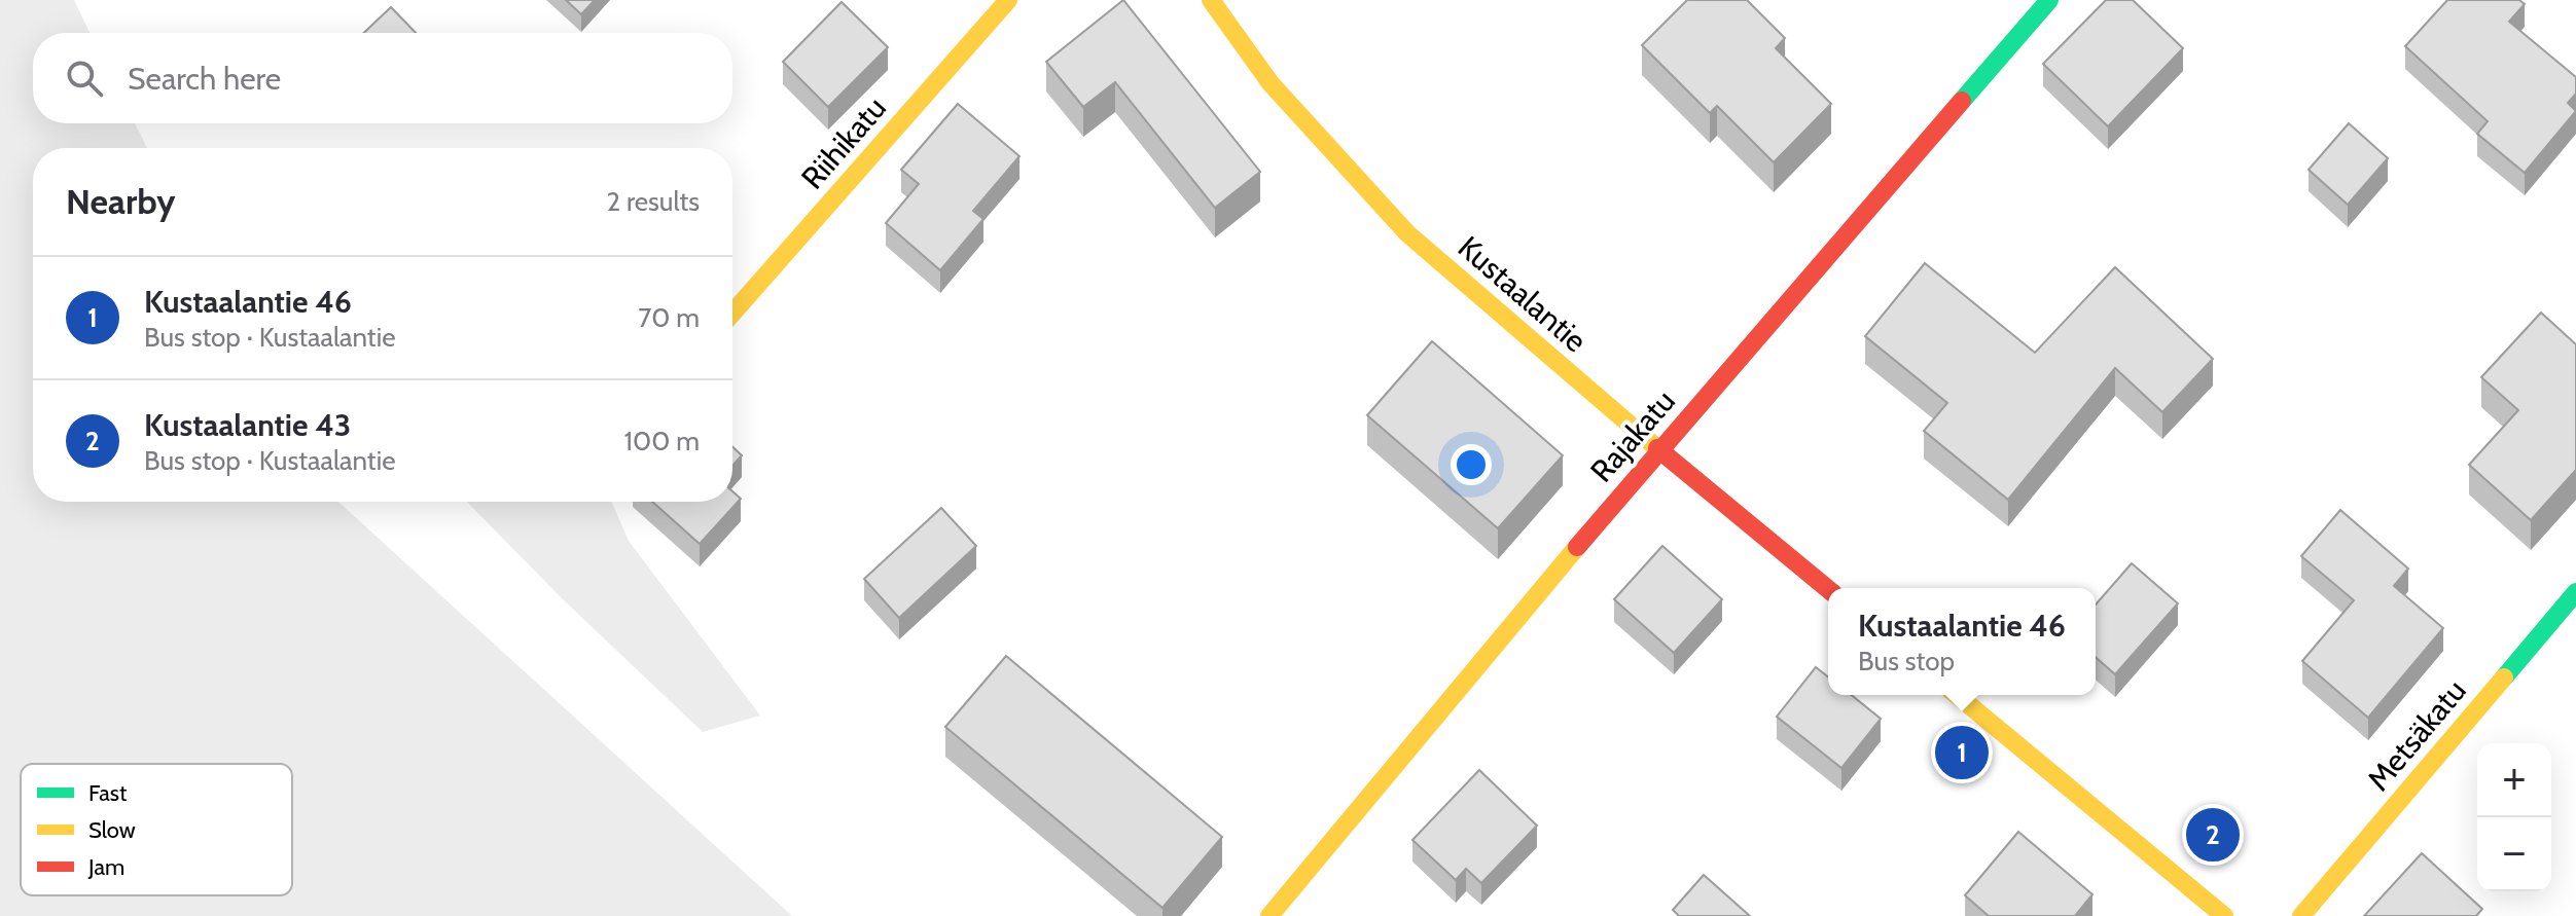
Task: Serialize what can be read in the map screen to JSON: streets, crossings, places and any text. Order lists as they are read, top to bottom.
{
  "streets": {
    "street": [
      "Riihikatu",
      "Kustaalantie",
      "Rajakatu",
      "Metsäkatu"
    ]
  },
  "crossings": [
    ["Kustaalantie", "Rajakatu"]
  ],
  "legend": ["Fast", "Slow", "Jam"],
  "page": {
    "search": "Search here",
    "heading": ["Nearby", "2 results"],
    "list": [
      {
        "mark": "1",
        "name": "Kustaalantie 46",
        "note": "Bus stop · Kustaalantie",
        "value": "70 m"
      },
      {
        "mark": "2",
        "name": "Kustaalantie 43",
        "note": "Bus stop · Kustaalantie",
        "value": "100 m"
      }
    ],
    "popup": ["Kustaalantie 46", "Bus stop"],
    "pins": ["1", "2"],
    "map_buttons": ["+", "−"]
  }
}
